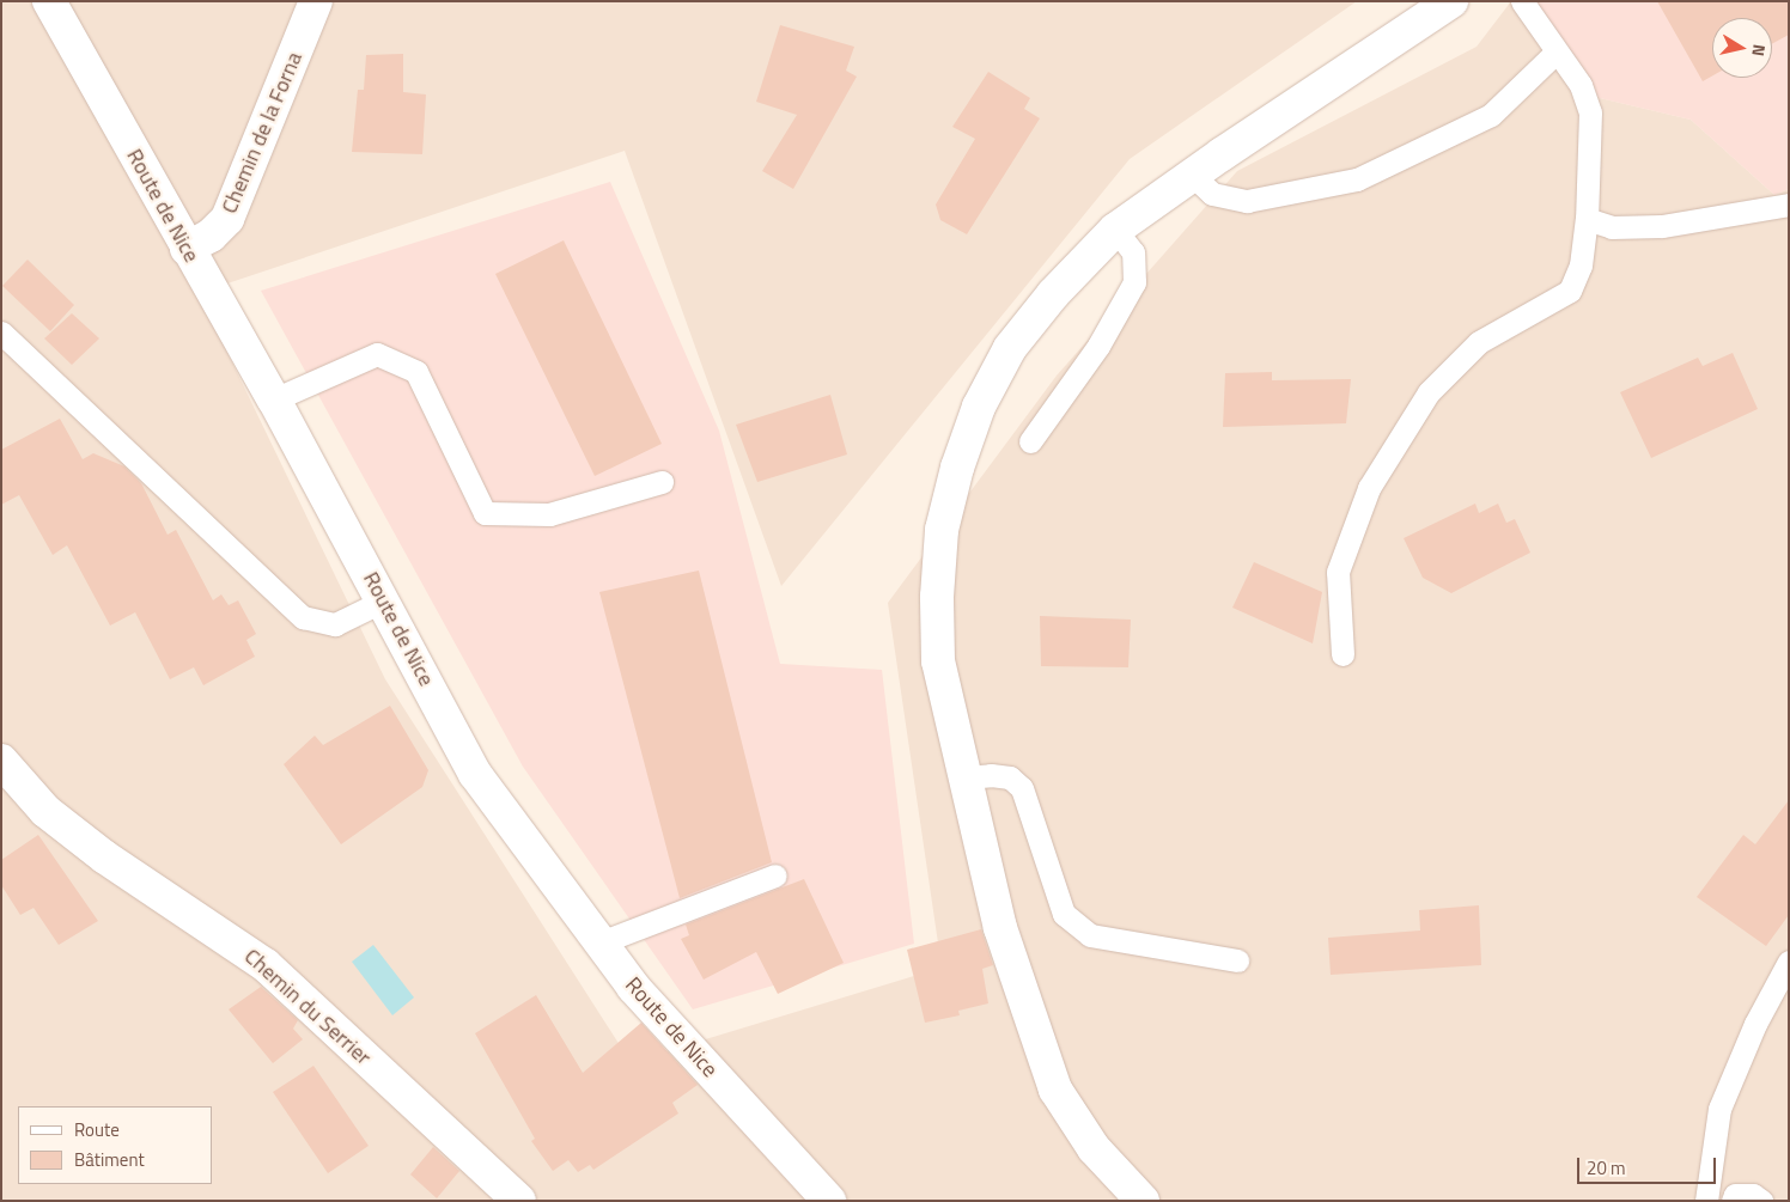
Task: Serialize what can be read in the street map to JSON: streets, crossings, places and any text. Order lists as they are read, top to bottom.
{
  "streets": {
    "main road": ["Chemin de la Forna", "Route de Nice", "Chemin du Serrier"]
  },
  "crossings": [
    ["Chemin de la Forna", "Route de Nice"]
  ],
  "legend": ["Route", "Bâtiment"],
  "scale_bar": "20 m",
  "north": "right"
}
